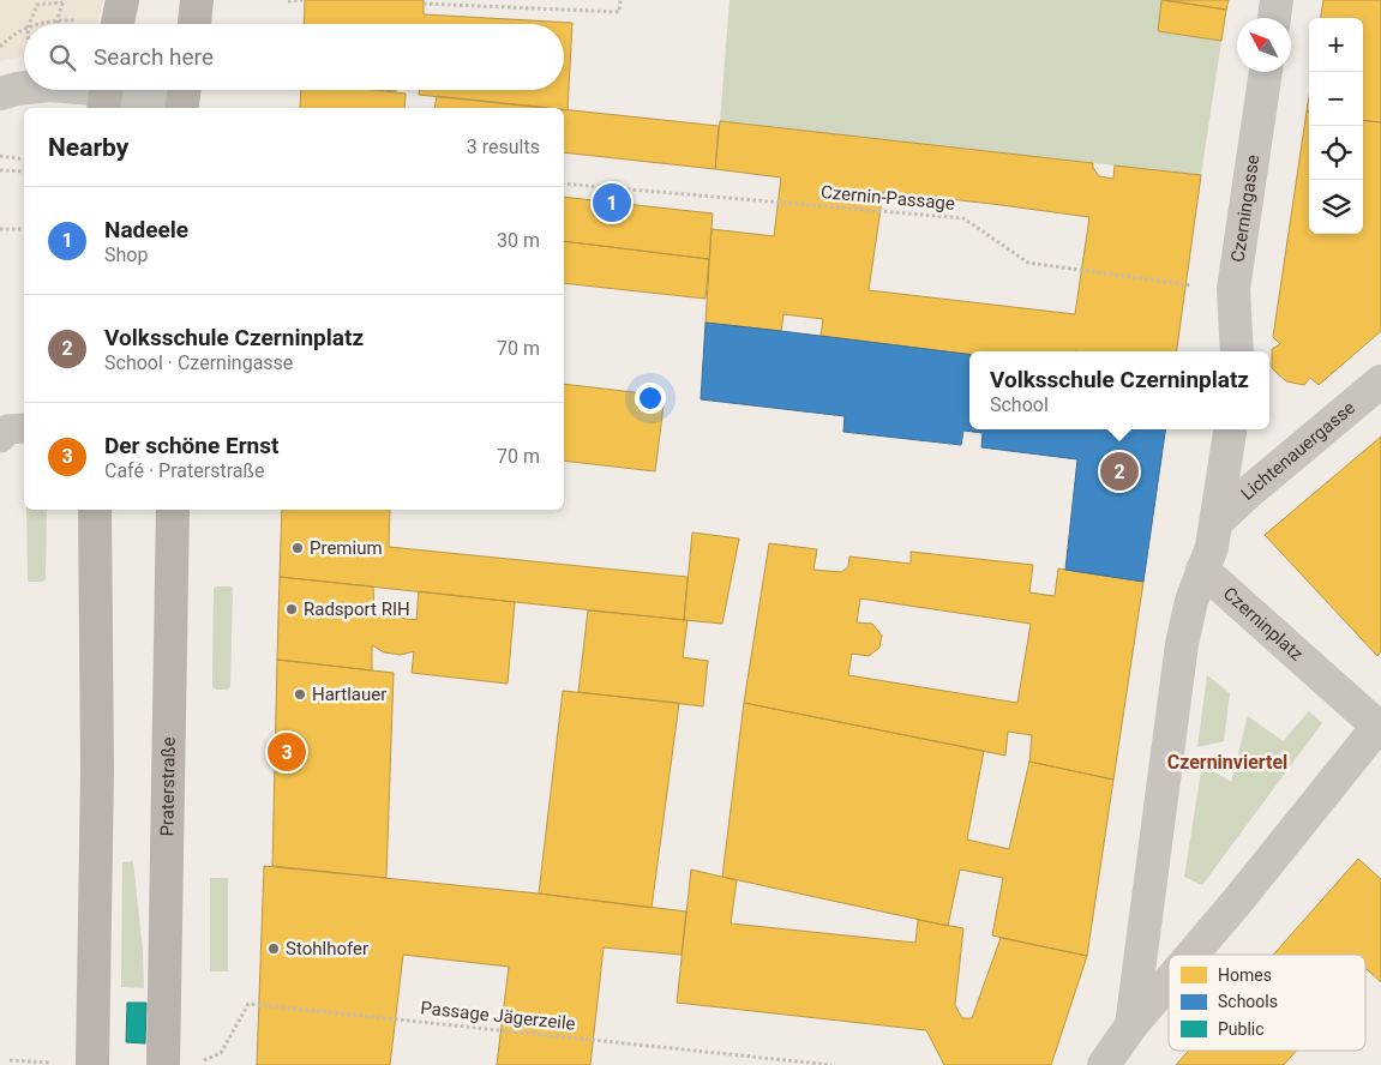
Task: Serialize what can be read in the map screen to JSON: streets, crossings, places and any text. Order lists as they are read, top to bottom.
{
  "streets": {
    "main road": ["Praterstraße"],
    "street": ["Czerningasse", "Lichtenauergasse", "Czerninplatz"],
    "path": ["Czernin-Passage", "Passage Jägerzeile"]
  },
  "crossings": [
    ["Czernin-Passage", "Czerningasse"]
  ],
  "districts": ["Czerninviertel"],
  "places": [
    "Premium",
    "Radsport RIH",
    "Hartlauer",
    "Stohlhofer"
  ],
  "legend": ["Homes", "Schools", "Public"],
  "north": "top left",
  "page": {
    "map_buttons": ["+", "−"],
    "search": "Search here",
    "heading": ["Nearby", "3 results"],
    "pins": ["1", "2", "3"],
    "list": [
      {
        "mark": "1",
        "name": "Nadeele",
        "note": "Shop",
        "value": "30 m"
      },
      {
        "mark": "2",
        "name": "Volksschule Czerninplatz",
        "note": "School · Czerningasse",
        "value": "70 m"
      },
      {
        "mark": "3",
        "name": "Der schöne Ernst",
        "note": "Café · Praterstraße",
        "value": "70 m"
      }
    ],
    "popup": ["Volksschule Czerninplatz", "School"]
  }
}
